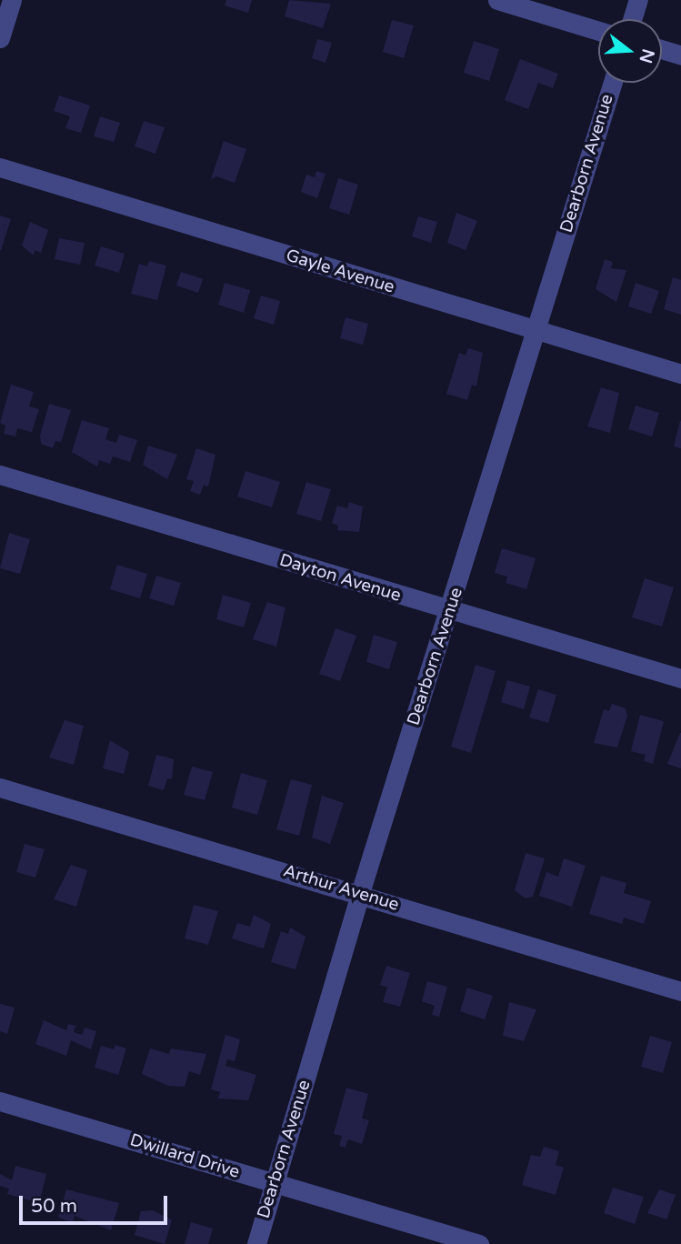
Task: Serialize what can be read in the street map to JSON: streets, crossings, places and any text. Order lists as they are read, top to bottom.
{
  "streets": {
    "street": [
      "Dearborn Avenue",
      "Gayle Avenue",
      "Dayton Avenue",
      "Arthur Avenue",
      "Dwillard Drive"
    ]
  },
  "crossings": [
    ["Dearborn Avenue", "Gayle Avenue"],
    ["Dearborn Avenue", "Dayton Avenue"],
    ["Dearborn Avenue", "Arthur Avenue"],
    ["Dearborn Avenue", "Dwillard Drive"]
  ],
  "scale_bar": "50 m",
  "north": "right"
}
